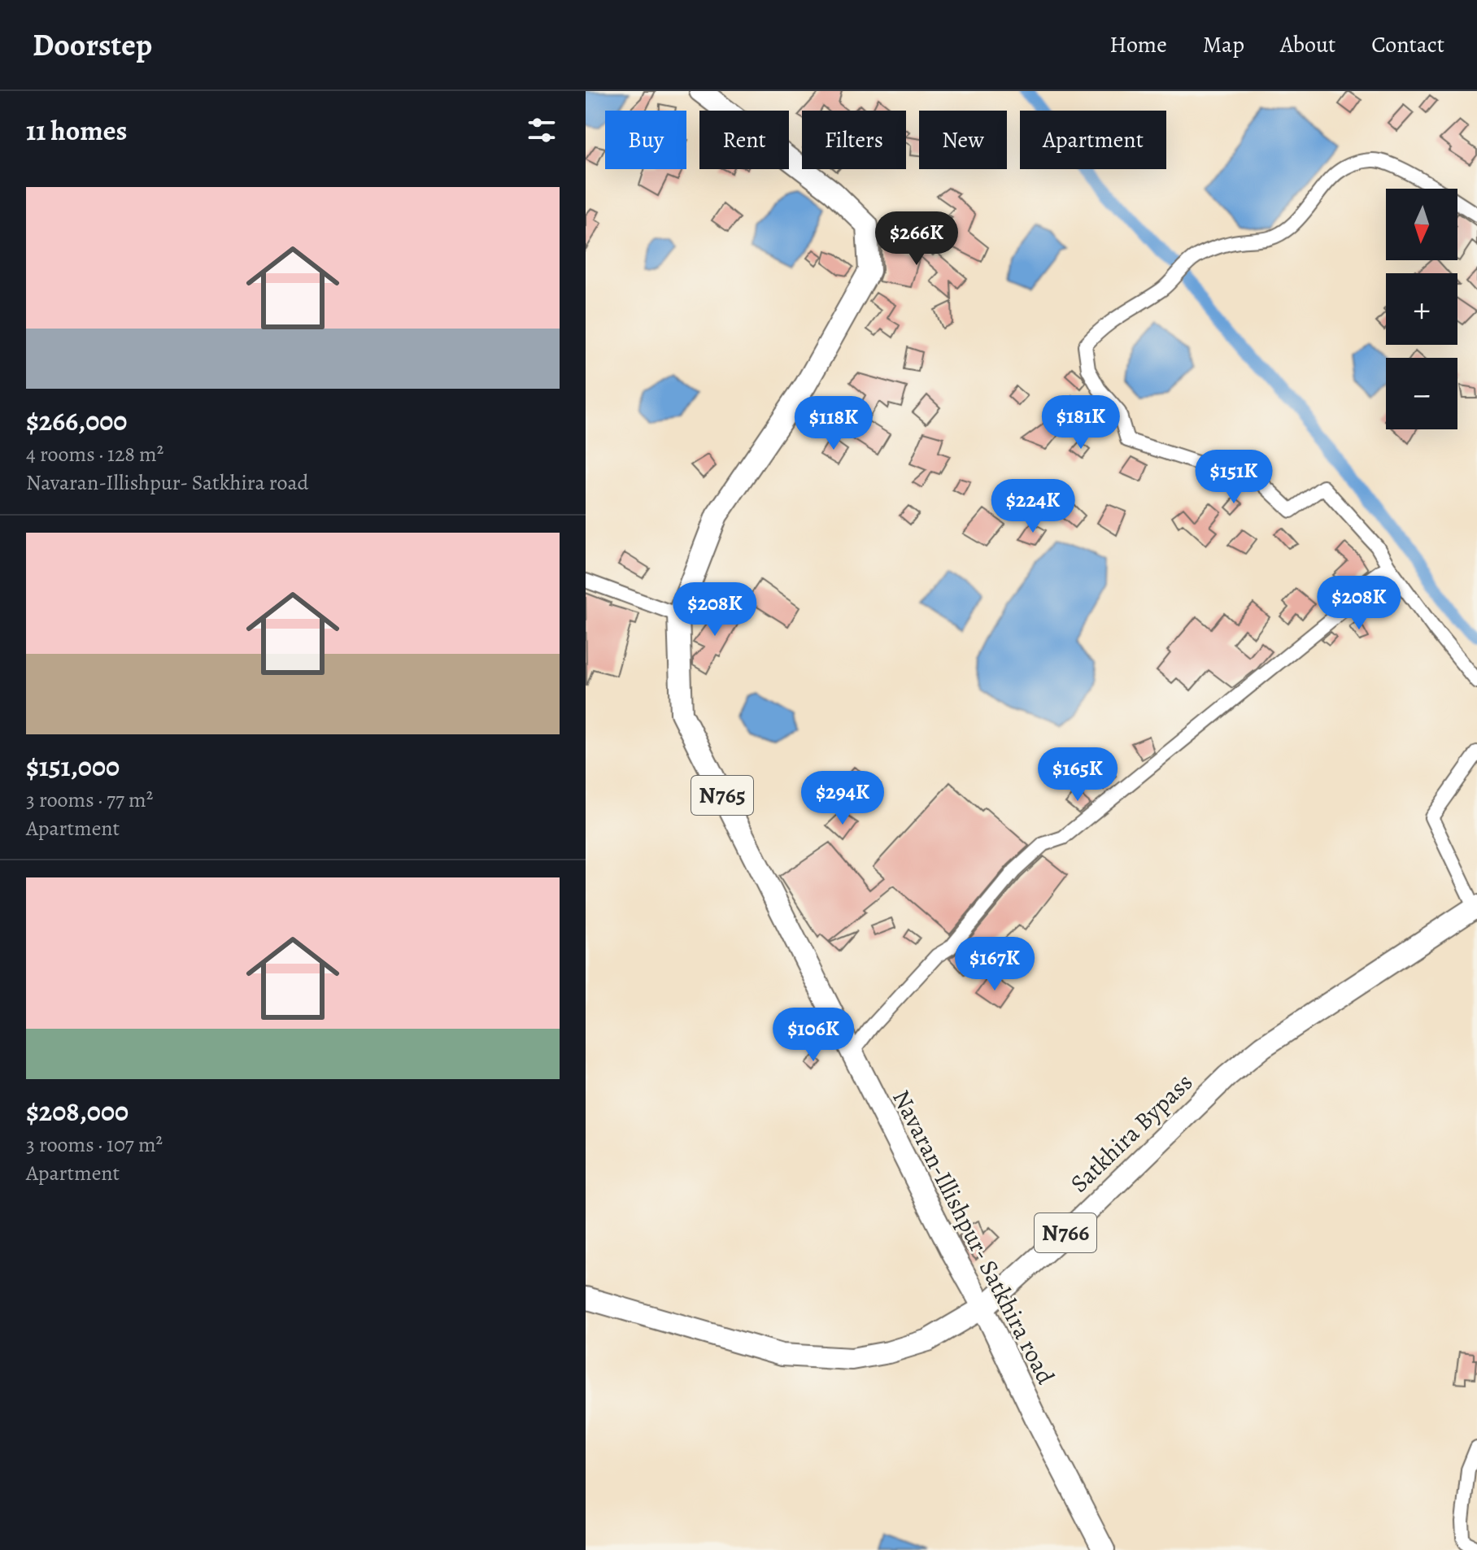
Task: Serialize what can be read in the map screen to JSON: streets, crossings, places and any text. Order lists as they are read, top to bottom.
{
  "streets": {
    "highway": [
      "N765",
      "Satkhira Bypass",
      "N766",
      "Navaran-Illishpur- Satkhira road"
    ]
  },
  "crossings": [
    ["Satkhira Bypass", "Navaran-Illishpur- Satkhira road"]
  ],
  "north": "bottom",
  "page": {
    "header": "Doorstep",
    "nav": [
      "Home",
      "Map",
      "About",
      "Contact"
    ],
    "heading": "11 homes",
    "chip": [
      "Buy",
      "Rent",
      "Filters",
      "New",
      "Apartment"
    ],
    "list": [
      {
        "name": "$266,000",
        "note": "4 rooms · 128 m² · Navaran-Illishpur- Satkhira road"
      },
      {
        "name": "$151,000",
        "note": "3 rooms · 77 m² · Apartment"
      },
      {
        "name": "$208,000",
        "note": "3 rooms · 107 m² · Apartment"
      }
    ],
    "map_buttons": ["+", "−"],
    "price": [
      "$266K",
      "$181K",
      "$118K",
      "$151K",
      "$224K",
      "$208K",
      "$208K",
      "$165K",
      "$294K",
      "$167K",
      "$106K"
    ]
  }
}
